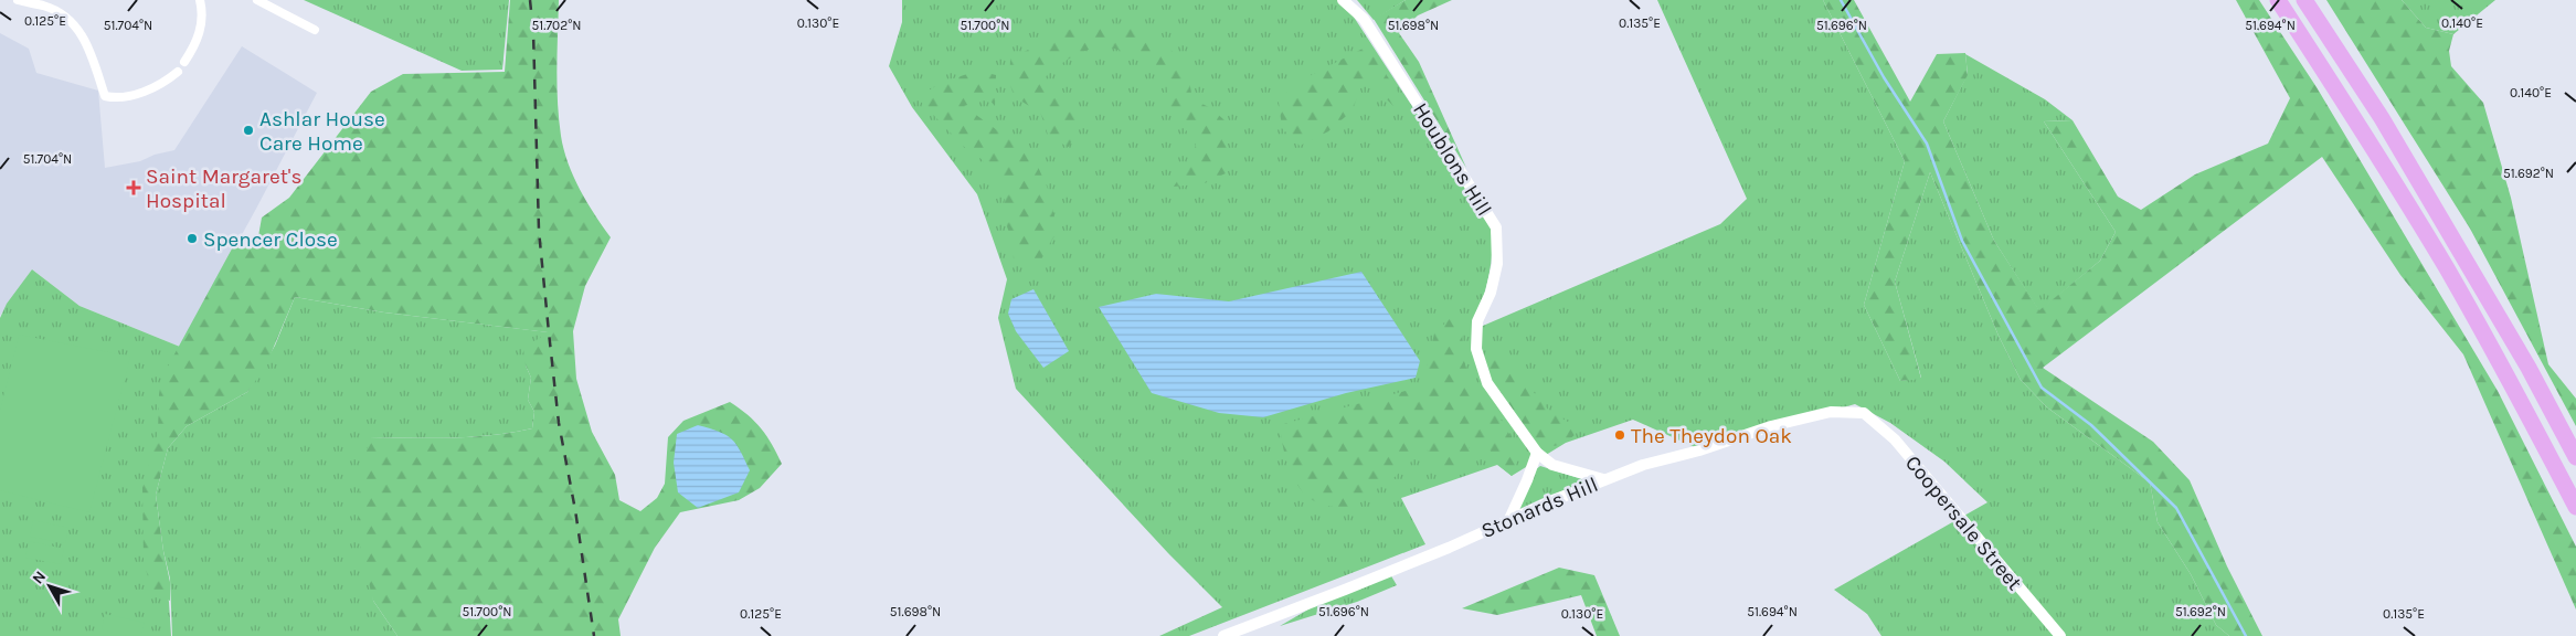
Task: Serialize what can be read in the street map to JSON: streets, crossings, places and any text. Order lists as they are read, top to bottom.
{
  "streets": {
    "street": ["Houblons Hill", "Stonards Hill", "Coopersale Street"]
  },
  "crossings": [
    ["Houblons Hill", "Stonards Hill"],
    ["Stonards Hill", "Coopersale Street"]
  ],
  "places": {
    "other": ["Ashlar House Care Home", "Spencer Close", "The Theydon Oak"],
    "health": ["Saint Margaret's Hospital"]
  },
  "north": "top left",
  "coordinates": [
    "0.125°E",
    "0.130°E",
    "0.135°E",
    "0.140°E",
    "51.704°N",
    "51.702°N",
    "51.700°N",
    "51.698°N",
    "51.694°N",
    "51.696°N",
    "51.692°N"
  ]
}
